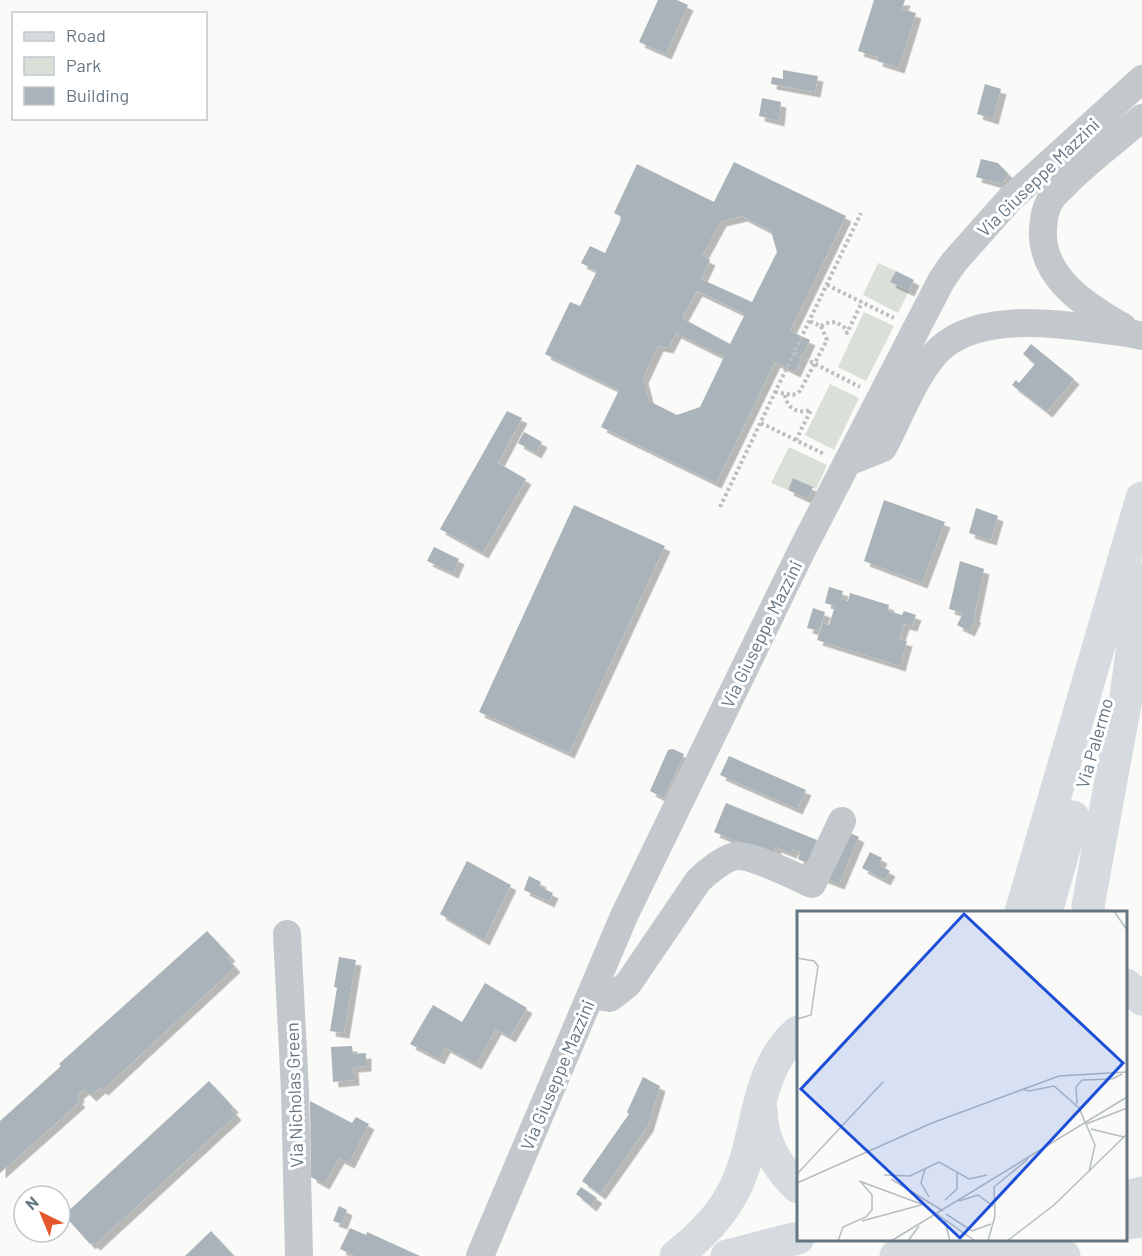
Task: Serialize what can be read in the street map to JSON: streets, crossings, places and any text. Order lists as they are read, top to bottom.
{
  "streets": {
    "main road": ["Via Palermo"],
    "street": ["Via Giuseppe Mazzini", "Via Nicholas Green"]
  },
  "legend": ["Road", "Park", "Building"],
  "north": "top left"
}
